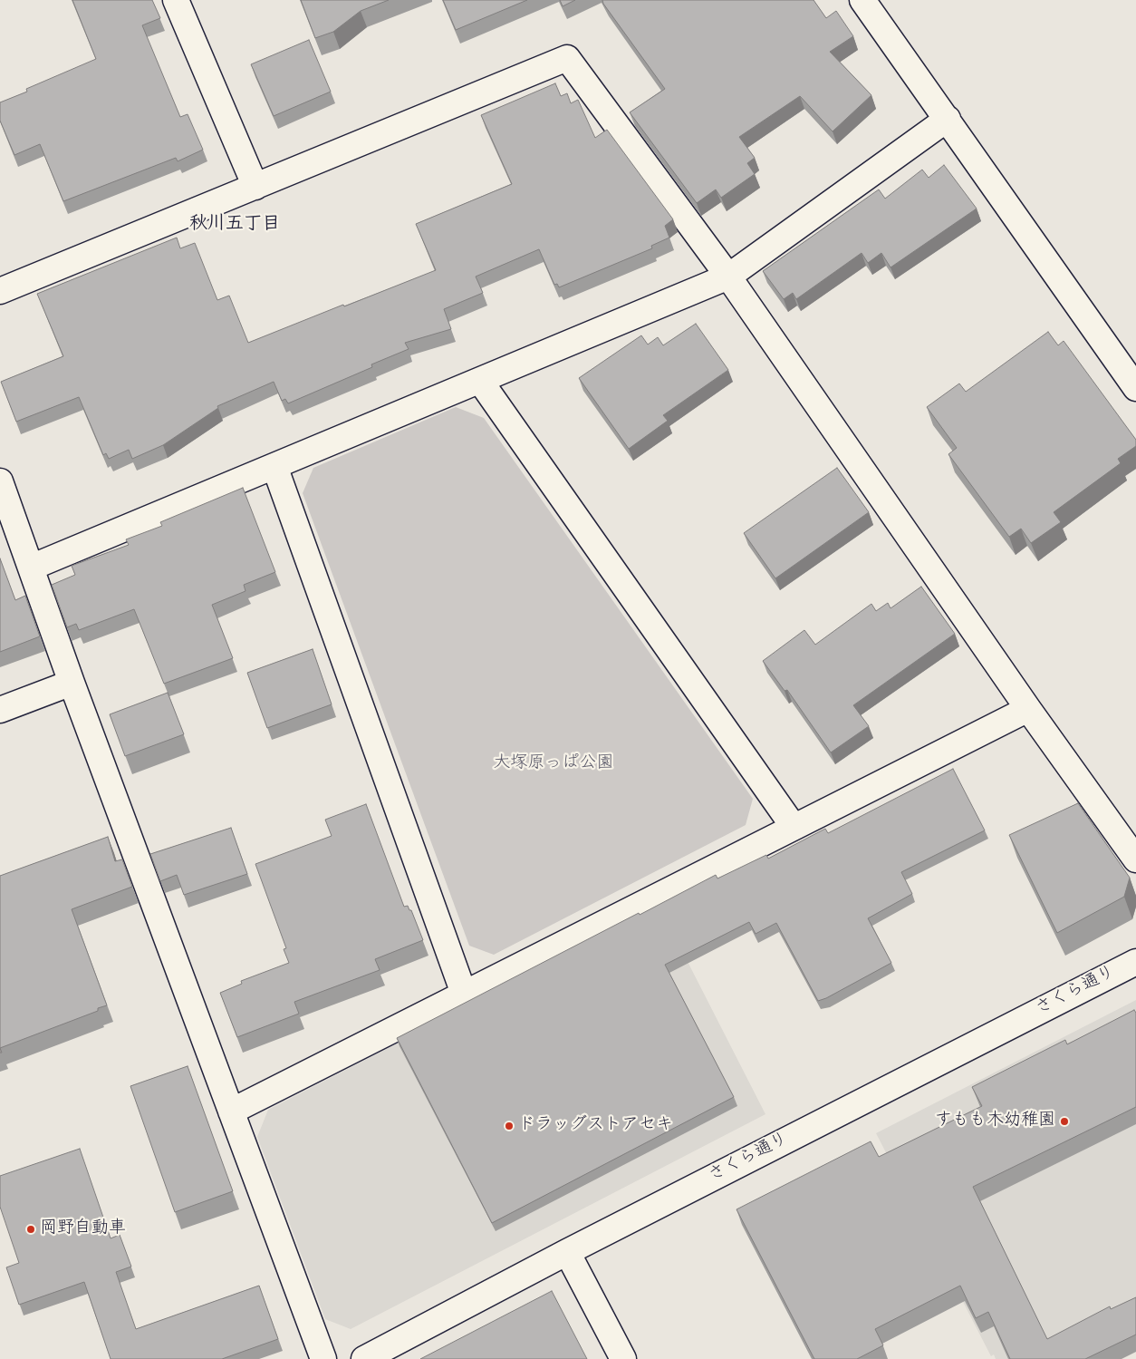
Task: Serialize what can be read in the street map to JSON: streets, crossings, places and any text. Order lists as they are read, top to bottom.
{
  "streets": {
    "street": ["さくら通り"]
  },
  "districts": ["秋川五丁目"],
  "parks": ["大塚原っぱ公園"],
  "places": ["すもも木幼稚園", "ドラッグストアセキ", "岡野自動車"]
}
